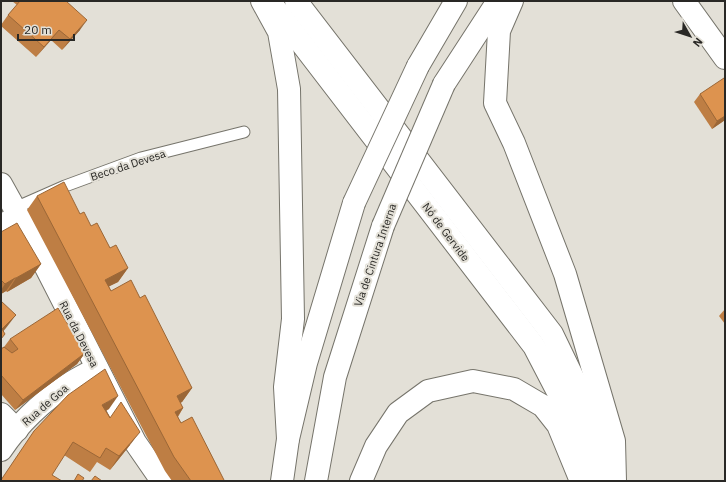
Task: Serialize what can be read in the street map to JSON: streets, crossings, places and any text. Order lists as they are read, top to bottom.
{
  "streets": {
    "main road": [
      "Nó de Gervide",
      "Via de Cintura Interna",
      "Rua da Devesa",
      "Rua de Goa"
    ],
    "lane": ["Beco da Devesa"]
  },
  "crossings": [
    ["Beco da Devesa", "Rua da Devesa"],
    ["Rua da Devesa", "Rua de Goa"]
  ],
  "scale_bar": "20 m",
  "north": "bottom right"
}
